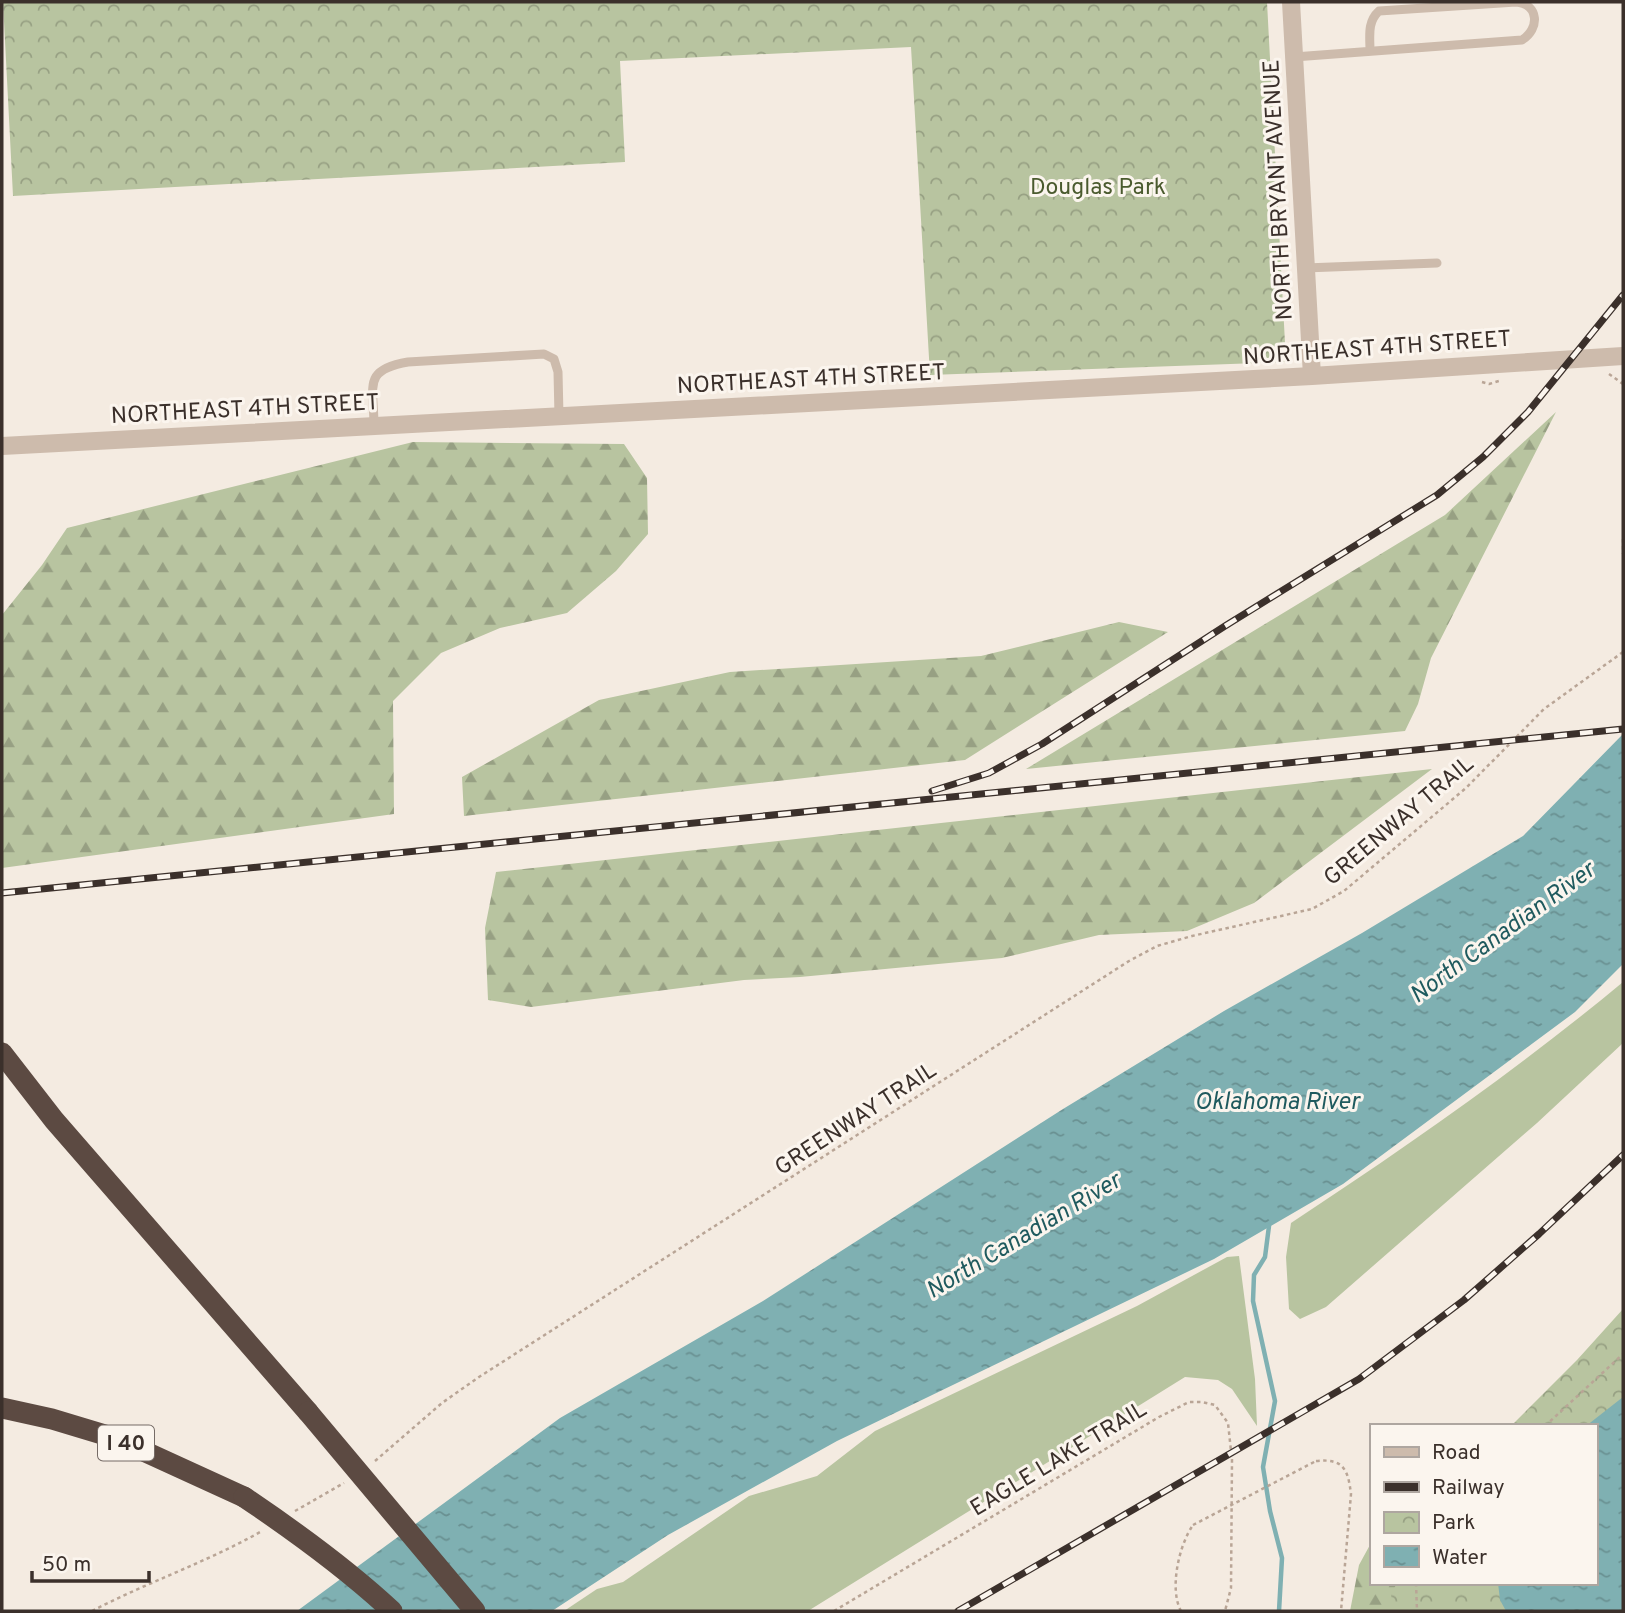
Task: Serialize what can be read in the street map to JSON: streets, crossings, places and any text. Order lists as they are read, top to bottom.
{
  "streets": {
    "highway": ["I 40"],
    "street": ["NORTH BRYANT AVENUE", "NORTHEAST 4TH STREET"],
    "path": ["GREENWAY TRAIL", "EAGLE LAKE TRAIL"]
  },
  "crossings": [
    ["NORTH BRYANT AVENUE", "NORTHEAST 4TH STREET"]
  ],
  "water": ["North Canadian River", "Oklahoma River"],
  "parks": ["Douglas Park"],
  "legend": [
    "Road",
    "Railway",
    "Park",
    "Water"
  ],
  "scale_bar": "50 m"
}
